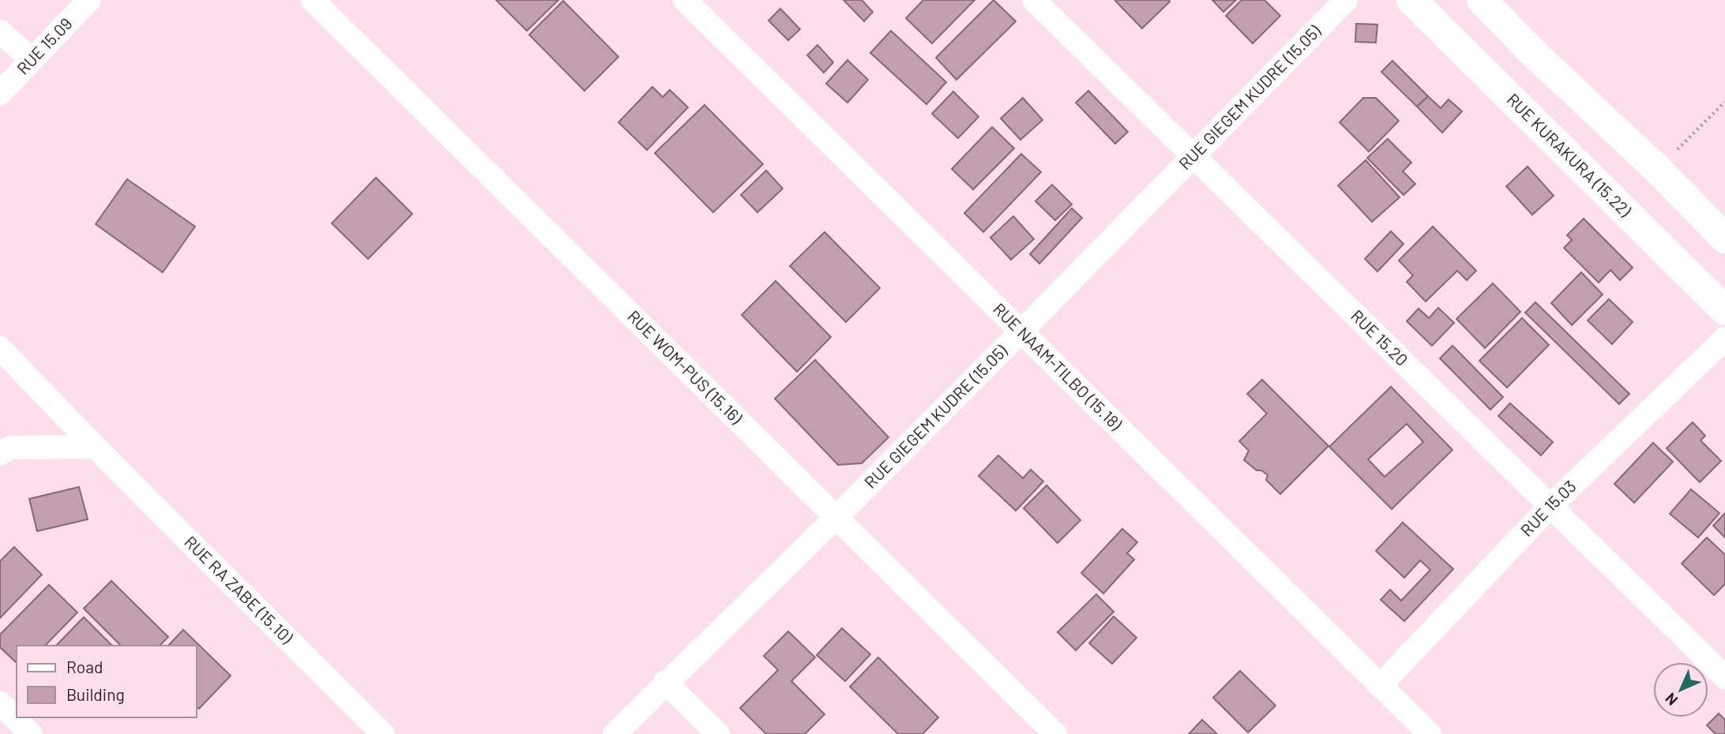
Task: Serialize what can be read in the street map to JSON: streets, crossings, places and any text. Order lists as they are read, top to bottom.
{
  "streets": {
    "main road": ["RUE KURAKURA (15.22)"],
    "street": [
      "RUE 15.09",
      "RUE GIEGEM KUDRE (15.05)",
      "RUE 15.20",
      "RUE WOM-PUS (15.16)",
      "RUE NAAM-TILBO (15.18)",
      "RUE 15.03",
      "RUE RA ZABE (15.10)"
    ]
  },
  "crossings": [
    ["RUE GIEGEM KUDRE (15.05)", "RUE 15.20"],
    ["RUE GIEGEM KUDRE (15.05)", "RUE WOM-PUS (15.16)"],
    ["RUE GIEGEM KUDRE (15.05)", "RUE NAAM-TILBO (15.18)"],
    ["RUE 15.20", "RUE 15.03"],
    ["RUE NAAM-TILBO (15.18)", "RUE 15.03"]
  ],
  "legend": ["Road", "Building"],
  "north": "bottom left"
}
